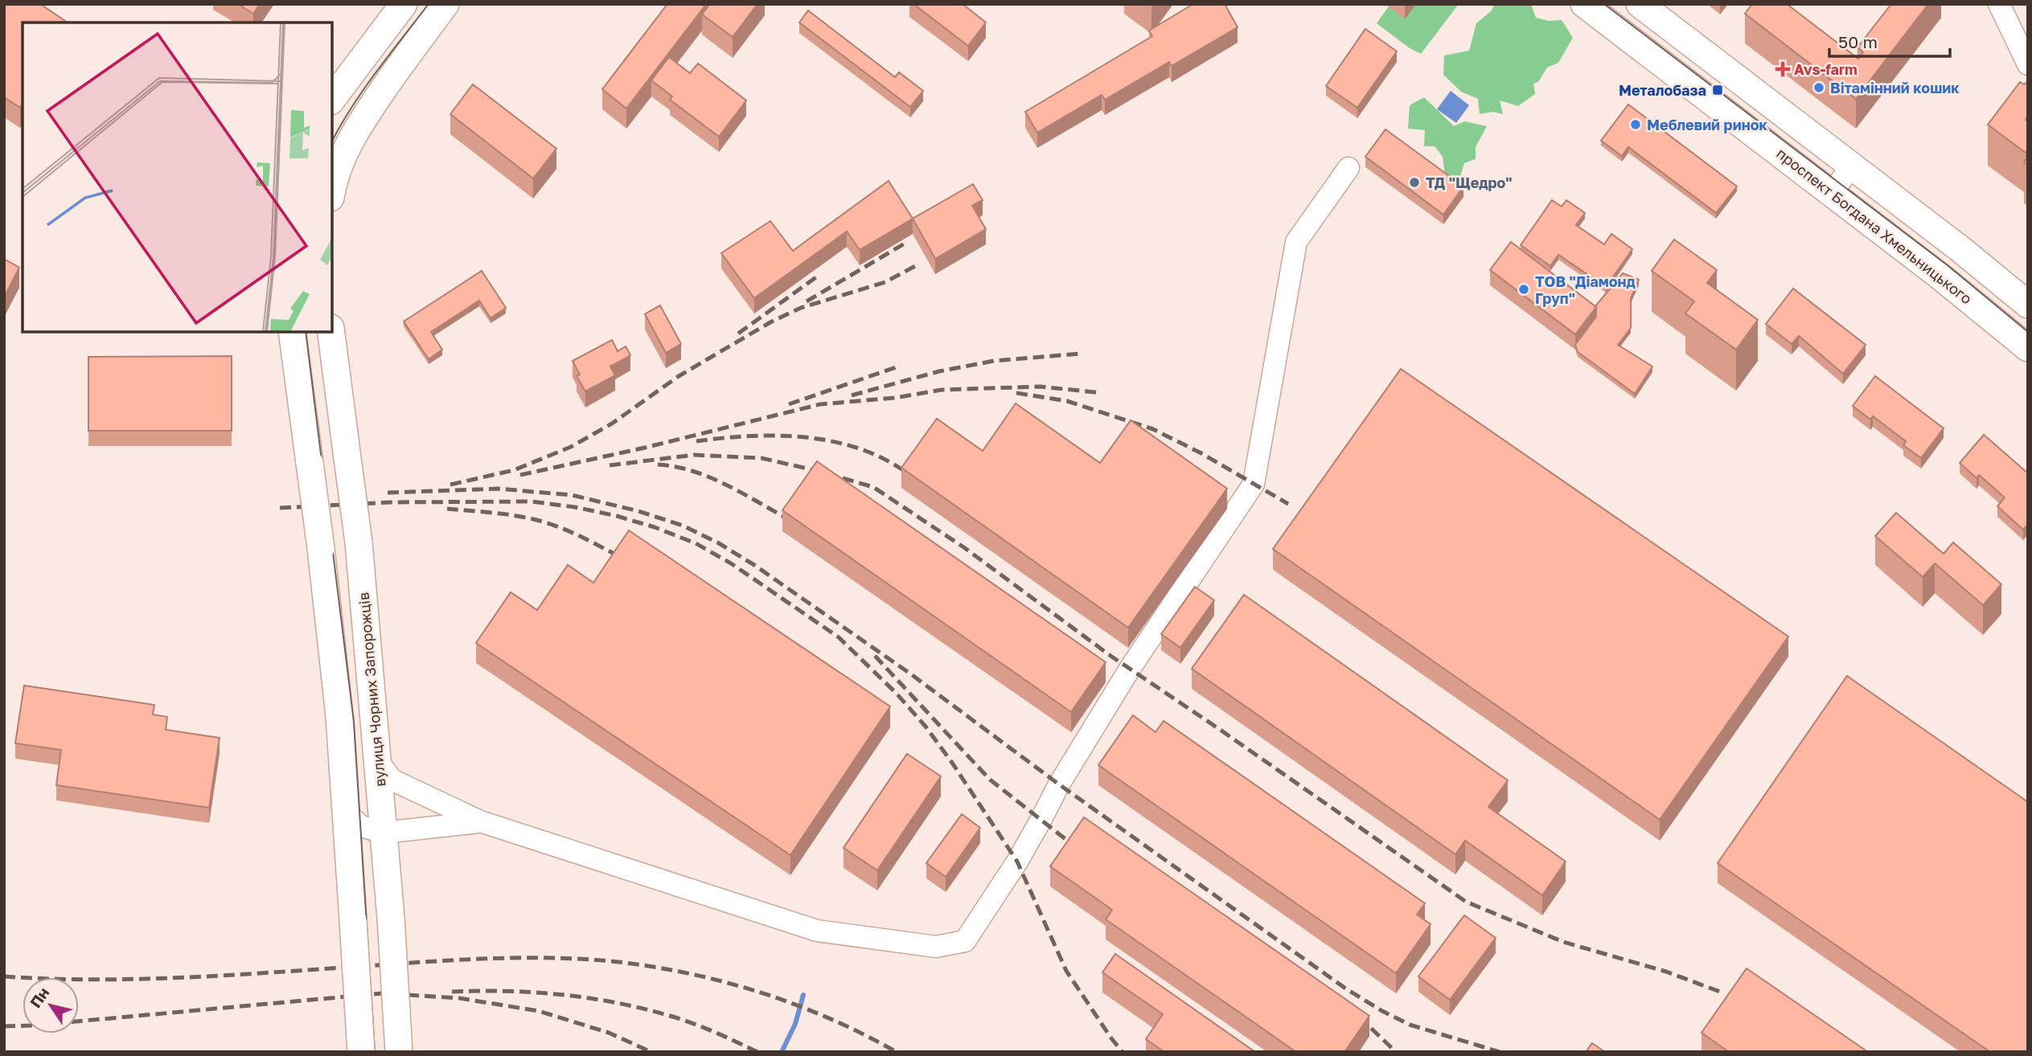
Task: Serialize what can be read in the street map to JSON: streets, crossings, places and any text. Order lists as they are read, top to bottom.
{
  "streets": {
    "main road": ["проспект Богдана Хмельницького", "вулиця Чорних Запорожців"]
  },
  "places": {
    "health": ["Avs-farm"],
    "other": [
      "Вітамінний кошик",
      "Меблевий ринок",
      "ТД \"Щедро\"",
      "ТОВ \"Діамонд Груп\""
    ],
    "transit": ["Металобаза"]
  },
  "scale_bar": "50 m",
  "north": "top left"
}
